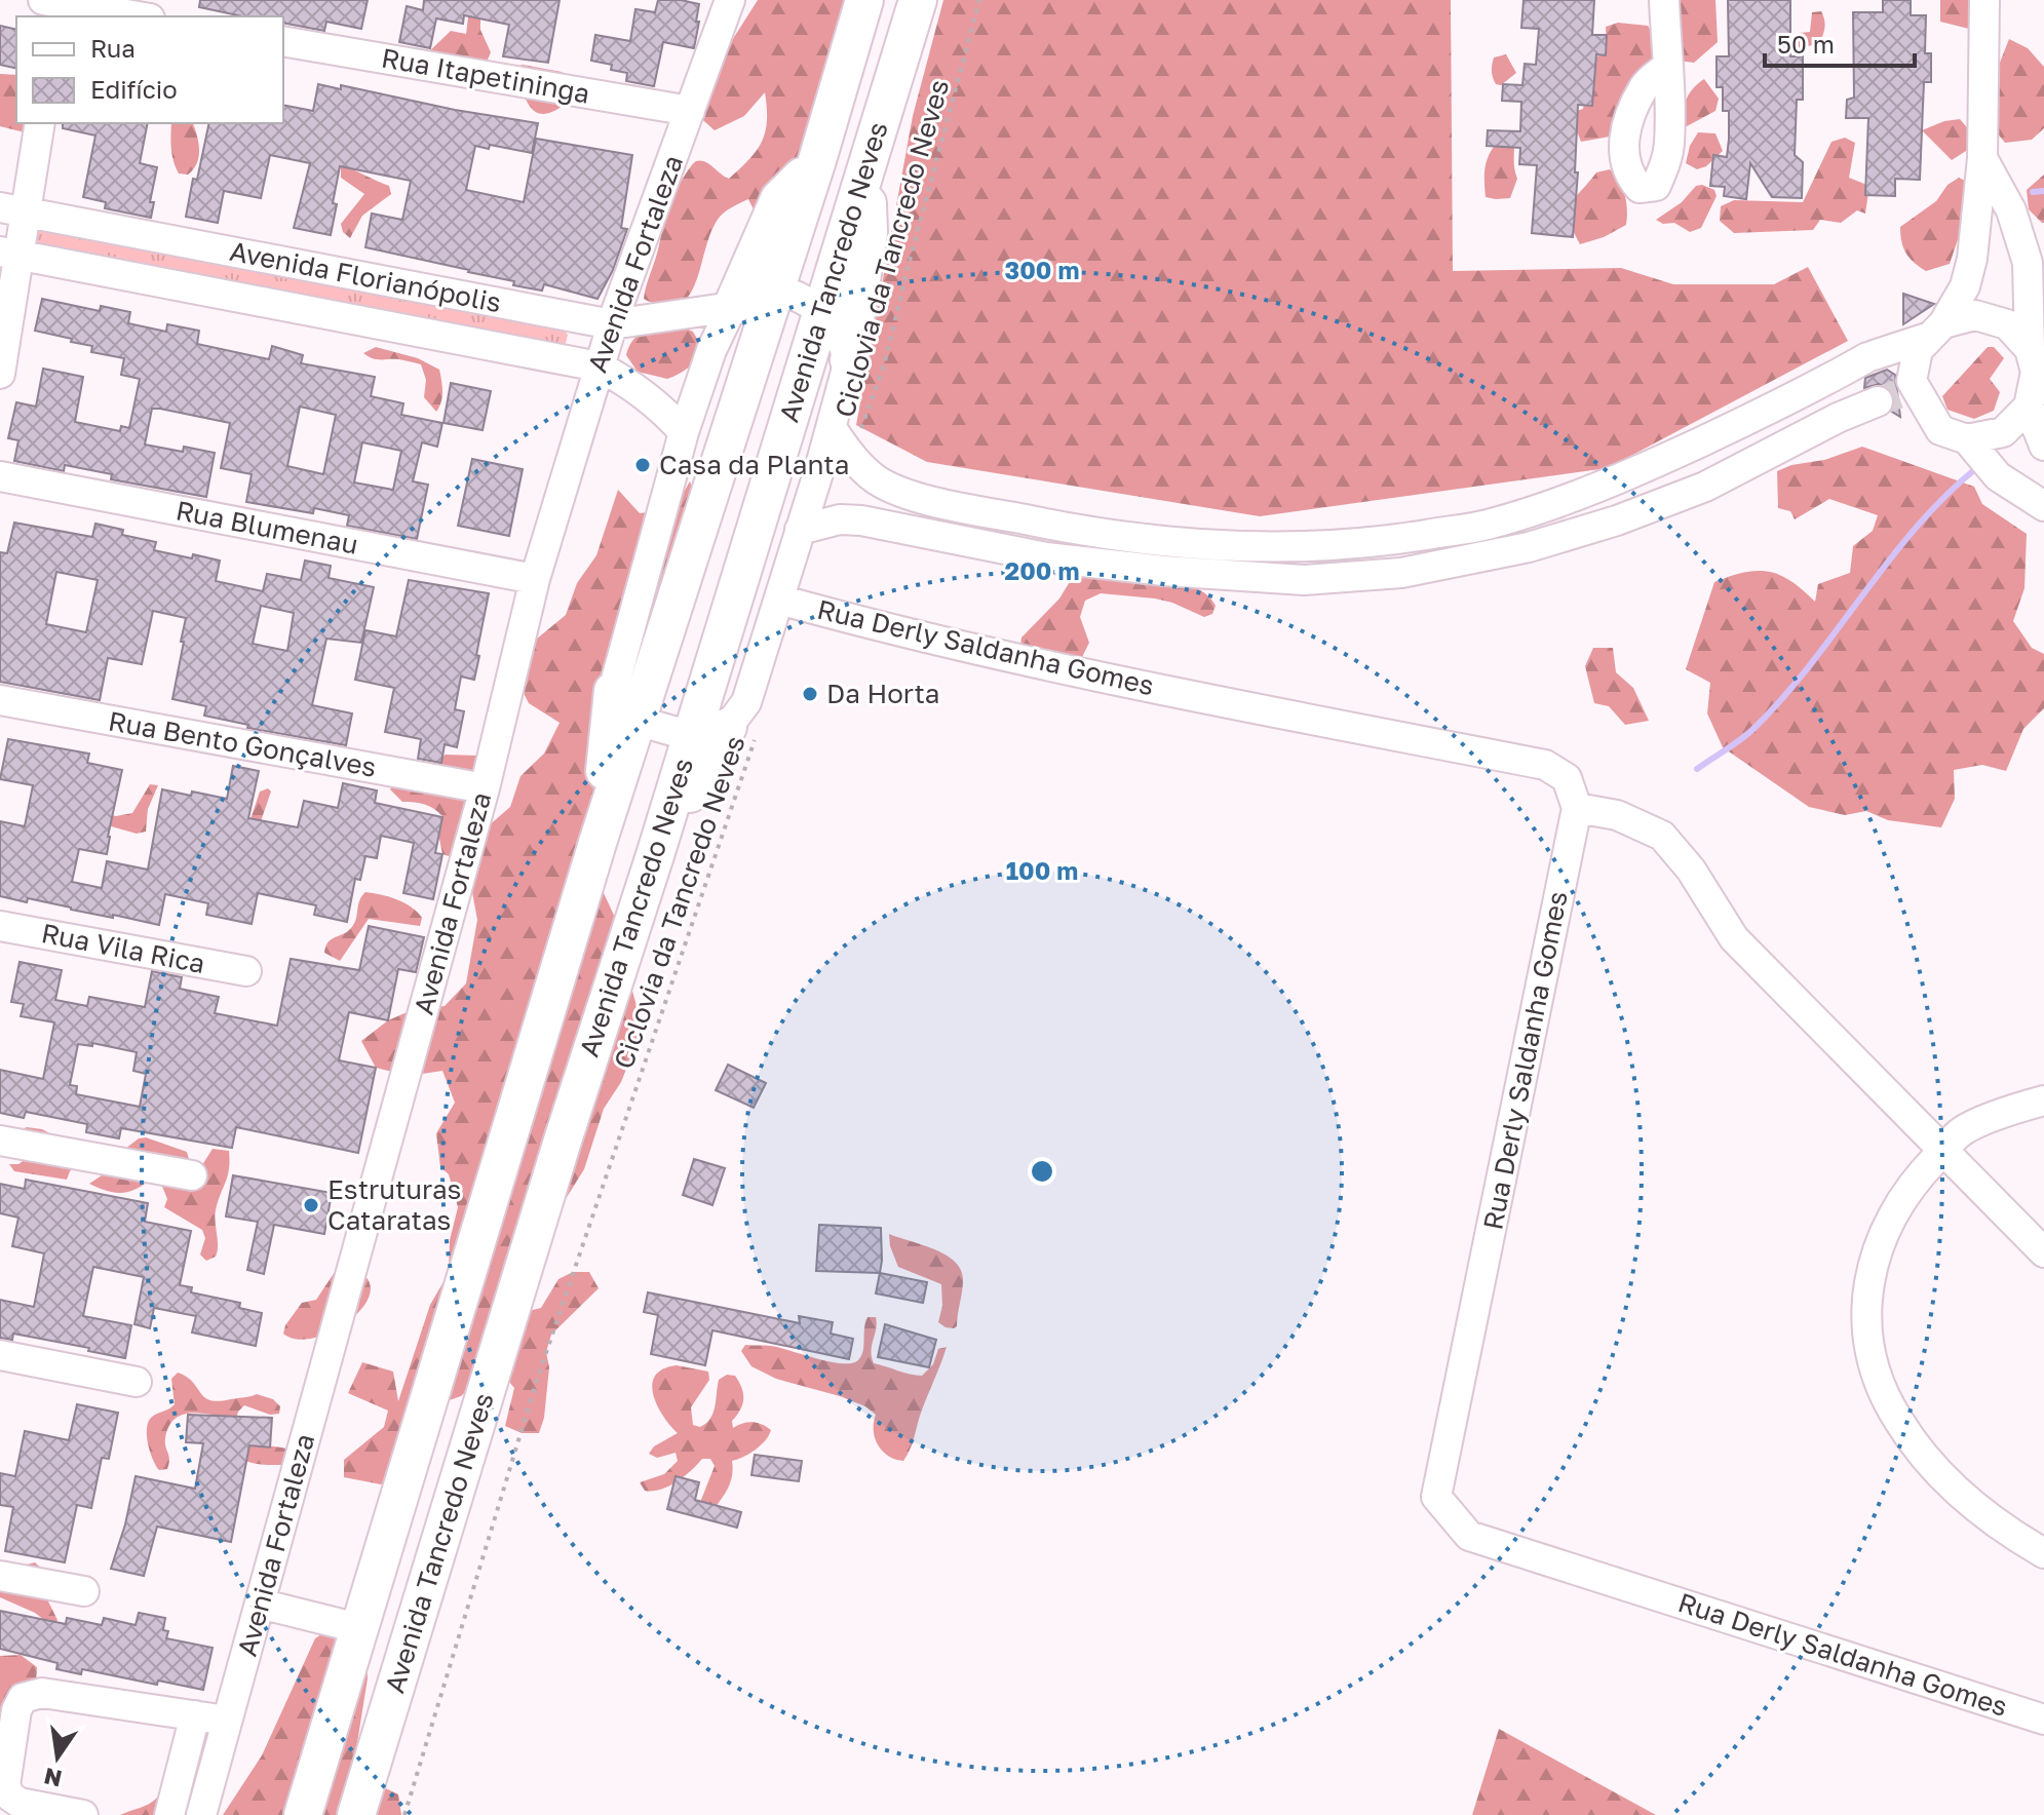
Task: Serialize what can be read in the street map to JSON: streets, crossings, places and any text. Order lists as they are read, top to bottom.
{
  "streets": {
    "main road": ["Avenida Tancredo Neves"],
    "street": [
      "Rua Itapetininga",
      "Avenida Fortaleza",
      "Avenida Florianópolis",
      "Rua Blumenau",
      "Rua Derly Saldanha Gomes",
      "Rua Bento Gonçalves",
      "Rua Vila Rica"
    ],
    "path": ["Ciclovia da Tancredo Neves"]
  },
  "crossings": [
    ["Rua Itapetininga", "Avenida Fortaleza"],
    ["Avenida Fortaleza", "Avenida Florianópolis"],
    ["Avenida Fortaleza", "Rua Blumenau"],
    ["Avenida Fortaleza", "Rua Bento Gonçalves"],
    ["Avenida Tancredo Neves", "Avenida Florianópolis"]
  ],
  "places": ["Casa da Planta", "Da Horta", "Estruturas Cataratas"],
  "legend": ["Rua", "Edifício"],
  "scale_bar": "50 m",
  "north": "bottom",
  "rings": ["300 m", "200 m", "100 m"]
}
